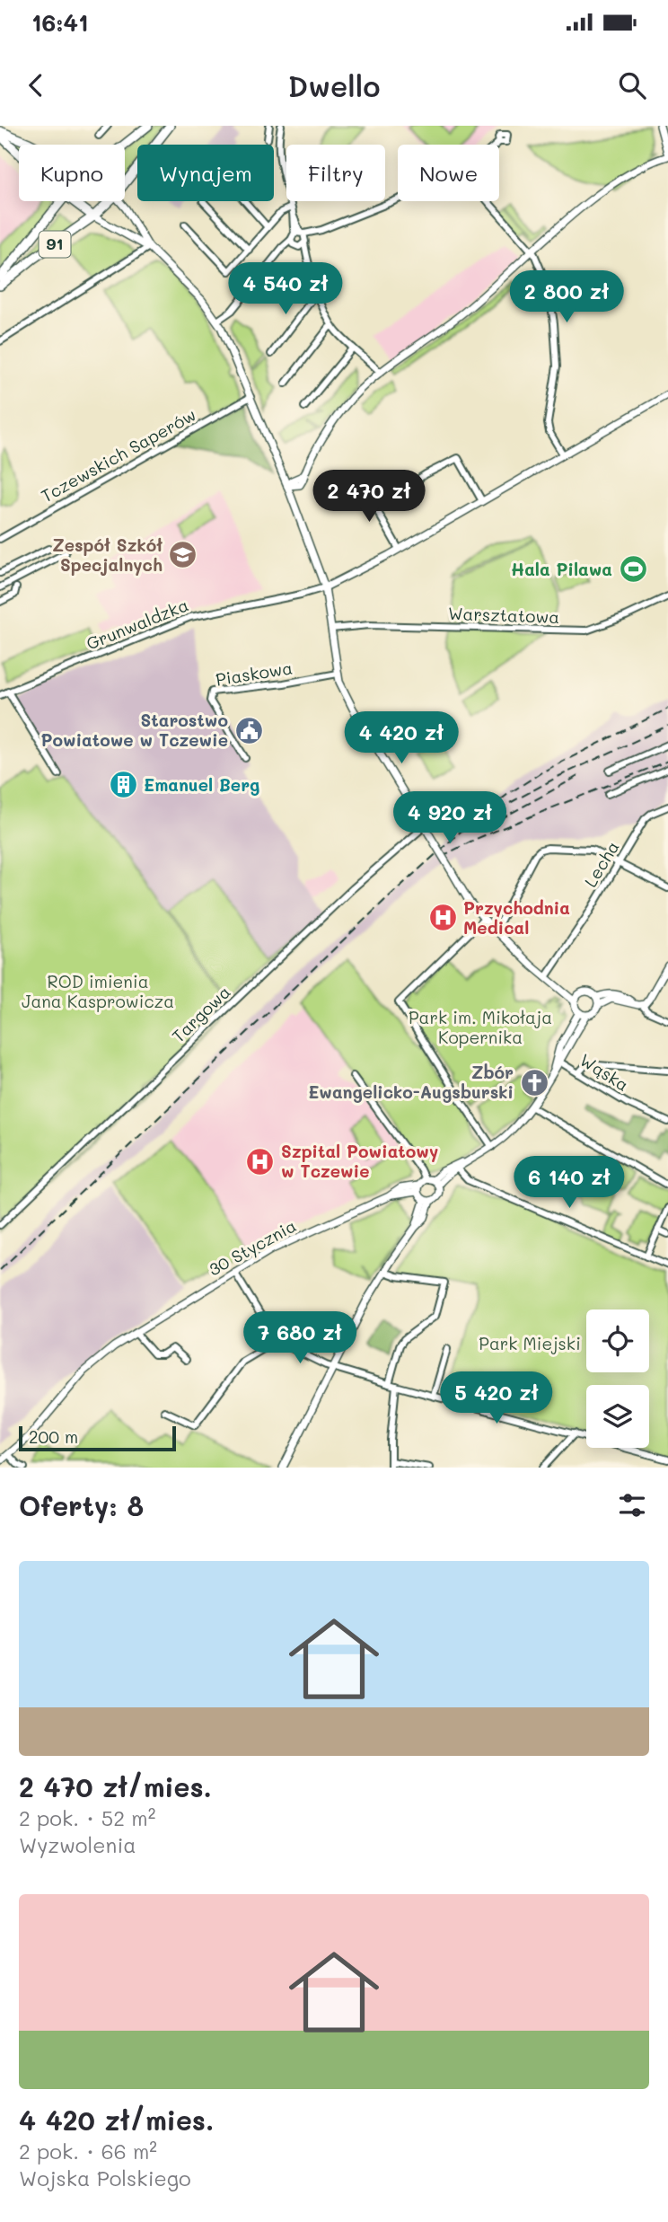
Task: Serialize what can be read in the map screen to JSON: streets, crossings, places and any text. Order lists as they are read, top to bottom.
{
  "streets": {
    "main road": ["91"],
    "street": [
      "Tczewskich Saperów",
      "Warsztatowa",
      "Grunwaldzka",
      "Piaskowa",
      "Lecha",
      "Targowa",
      "Wąska",
      "30 Stycznia"
    ]
  },
  "parks": ["ROD imienia Jana Kasprowicza", "Park im. Mikołaja Kopernika", "Park Miejski"],
  "places": {
    "school or university": ["Zespół Szkół Specjalnych"],
    "sports": ["Hala Pilawa"],
    "public building": ["Starostwo Powiatowe w Tczewie"],
    "building": ["Emanuel Berg"],
    "hospital": ["Przychodnia Medical", "Szpital Powiatowy w Tczewie"],
    "church": ["Zbór Ewangelicko-Augsburski"]
  },
  "scale_bar": "200 m",
  "page": {
    "status": "16:41",
    "header": "Dwello",
    "chip": [
      "Kupno",
      "Wynajem",
      "Filtry",
      "Nowe"
    ],
    "price": [
      "4 540 zł",
      "2 800 zł",
      "2 470 zł",
      "4 420 zł",
      "4 920 zł",
      "6 140 zł",
      "7 680 zł",
      "5 420 zł"
    ],
    "scale": "200 m",
    "heading": "Oferty: 8",
    "list": [
      {
        "name": "2 470 zł/mies.",
        "note": "2 pok. · 52 m² · Wyzwolenia"
      },
      {
        "name": "4 420 zł/mies.",
        "note": "2 pok. · 66 m² · Wojska Polskiego"
      }
    ]
  }
}
